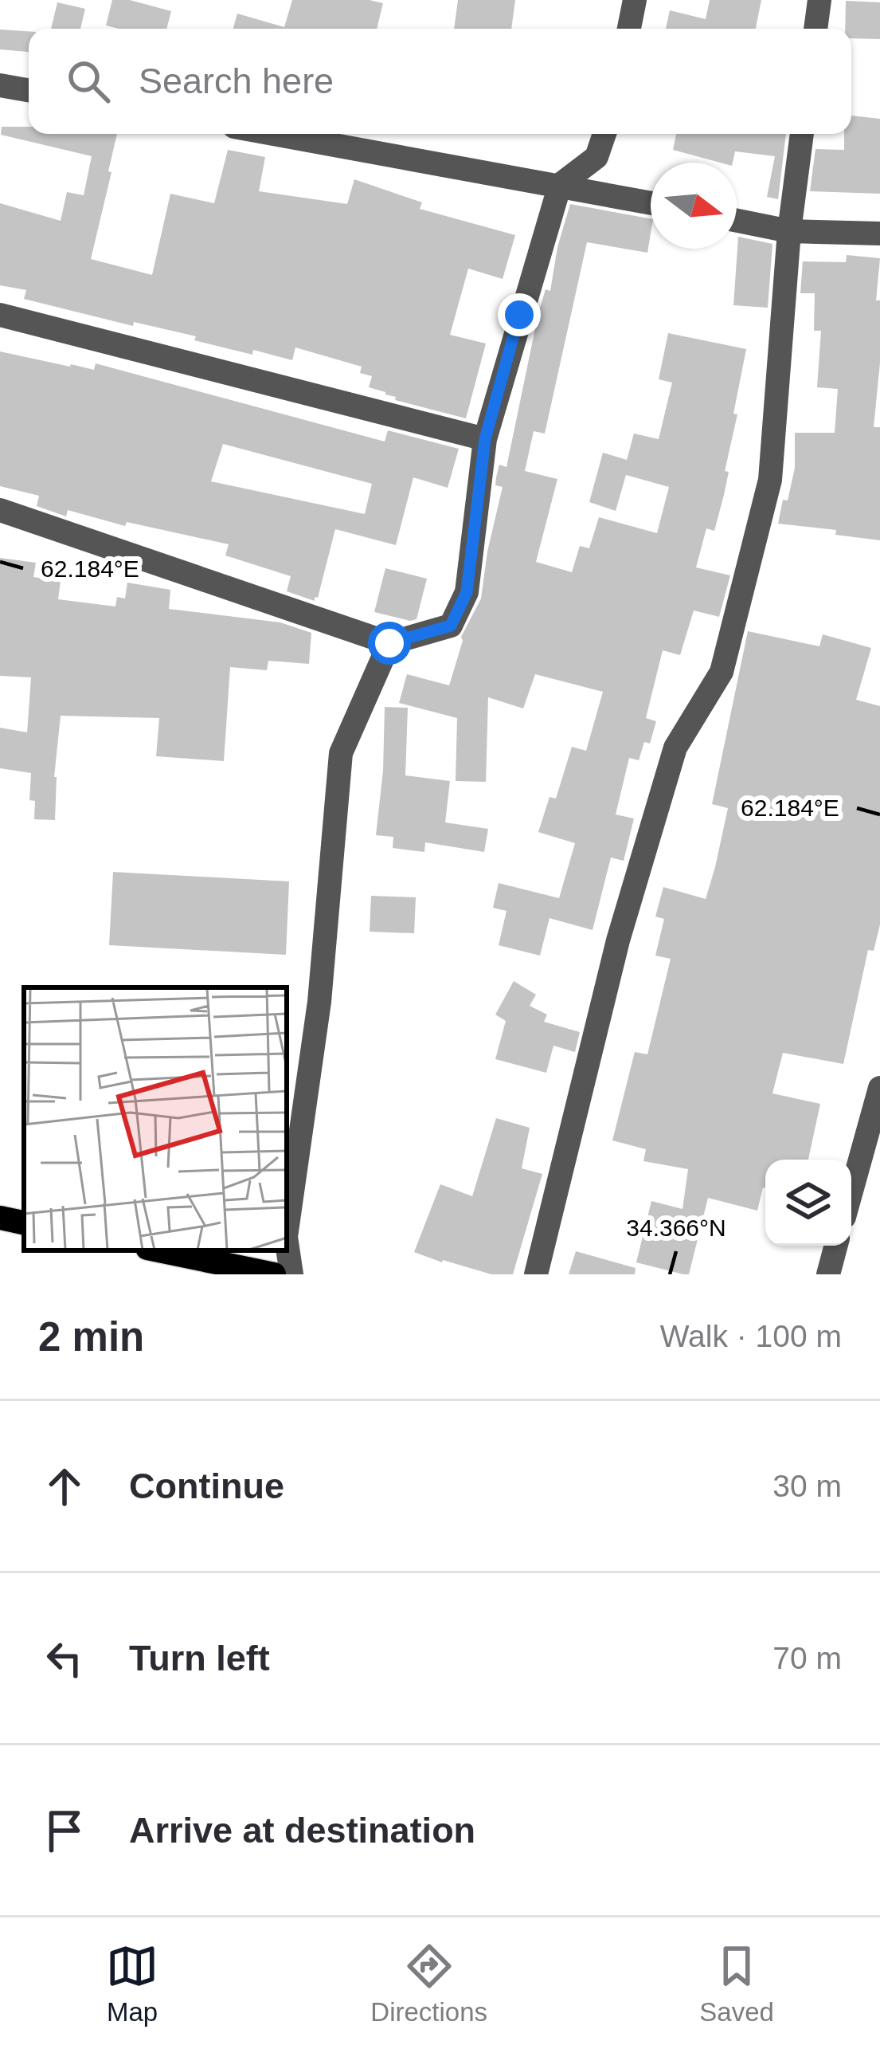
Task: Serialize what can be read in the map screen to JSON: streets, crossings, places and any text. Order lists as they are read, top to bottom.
{
  "north": "right",
  "page": {
    "search": "Search here",
    "heading": ["2 min", "Walk · 100 m"],
    "list": [
      ["Continue", "30 m"],
      ["Turn left", "70 m"],
      "Arrive at destination"
    ],
    "nav": ["Map", "Directions", "Saved"]
  },
  "coordinates": ["62.184°E", "34.366°N"]
}
